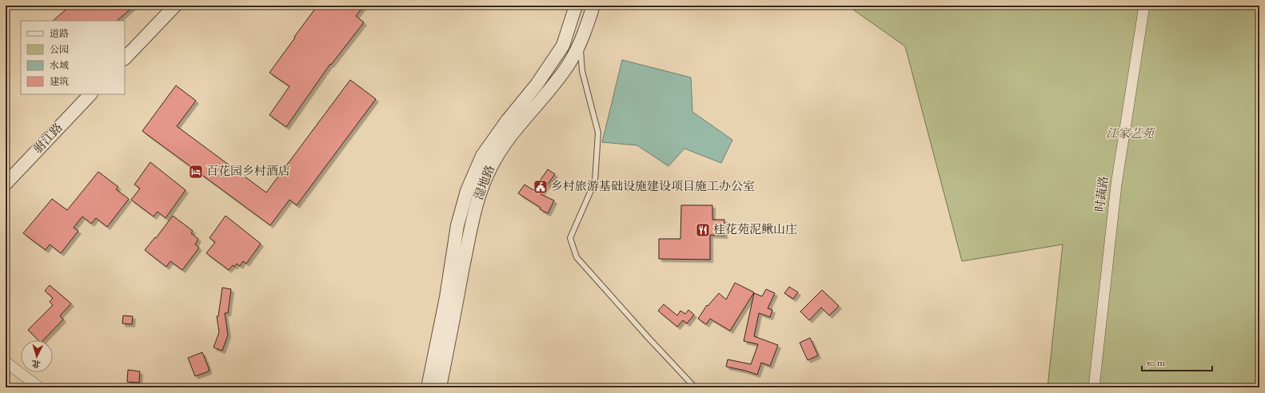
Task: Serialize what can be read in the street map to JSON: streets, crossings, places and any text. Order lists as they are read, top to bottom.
{
  "streets": {
    "street": ["驸江路", "湿地路", "时蔬路"]
  },
  "parks": ["江家艺苑"],
  "places": {
    "hotel": ["百花园乡村酒店"],
    "public building": ["乡村旅游基础设施建设项目施工办公室"],
    "restaurant": ["桂花苑泥鳅山庄"]
  },
  "legend": [
    "道路",
    "公园",
    "水域",
    "建筑"
  ],
  "scale_bar": "50 m",
  "north": "bottom"
}
